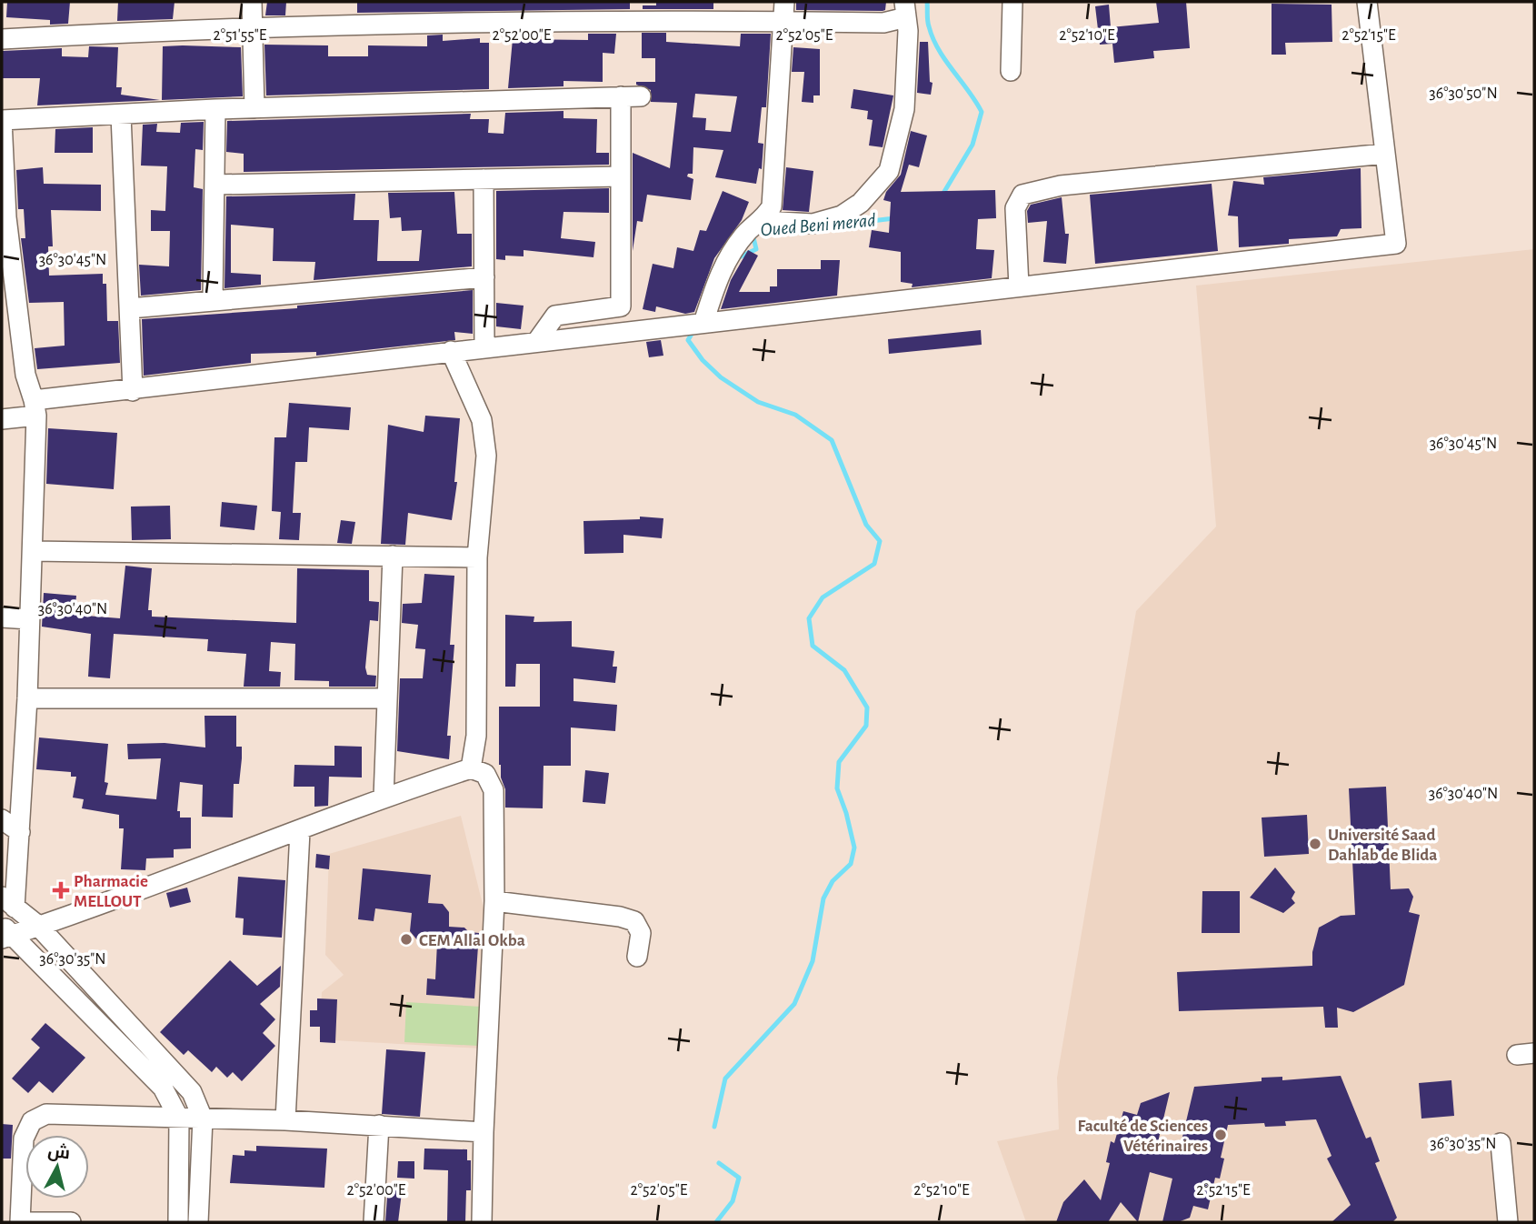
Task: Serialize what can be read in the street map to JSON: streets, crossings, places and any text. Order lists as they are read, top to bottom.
{
  "water": ["Oued Beni merad"],
  "places": {
    "other": ["Université Saad Dahlab de Blida", "CEM Allal Okba", "Faculté de Sciences Vétérinaires"],
    "health": ["Pharmacie MELLOUT"]
  },
  "north": "top",
  "coordinates": [
    "2°51'55\"E",
    "2°52'00\"E",
    "2°52'05\"E",
    "2°52'10\"E",
    "2°52'15\"E",
    "36°30'50\"N",
    "36°30'45\"N",
    "36°30'40\"N",
    "36°30'35\"N"
  ]
}
